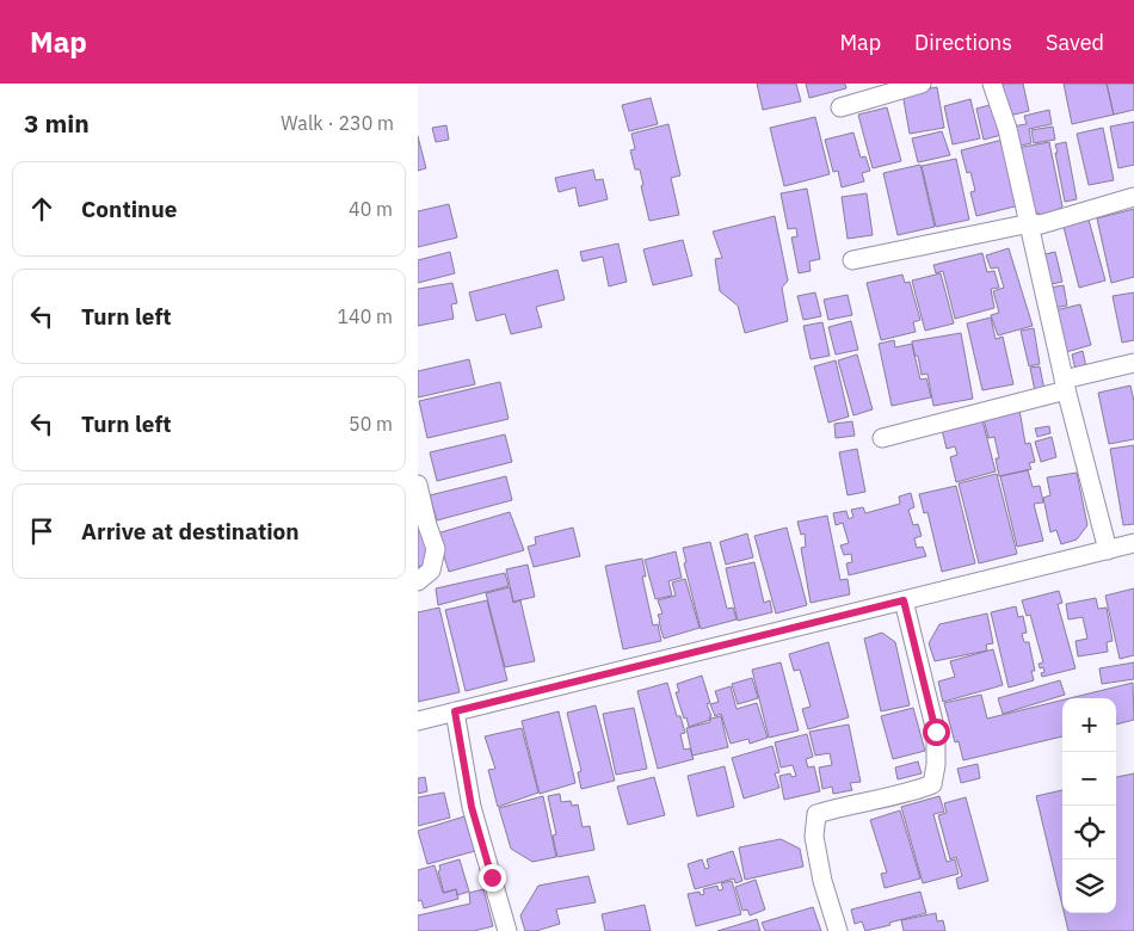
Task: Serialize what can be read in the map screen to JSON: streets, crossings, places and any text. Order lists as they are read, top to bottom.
{
  "page": {
    "header": "Map",
    "nav": ["Map", "Directions", "Saved"],
    "heading": ["3 min", "Walk · 230 m"],
    "list": [
      ["Continue", "40 m"],
      ["Turn left", "140 m"],
      ["Turn left", "50 m"],
      "Arrive at destination"
    ],
    "map_buttons": ["+", "−"]
  }
}
